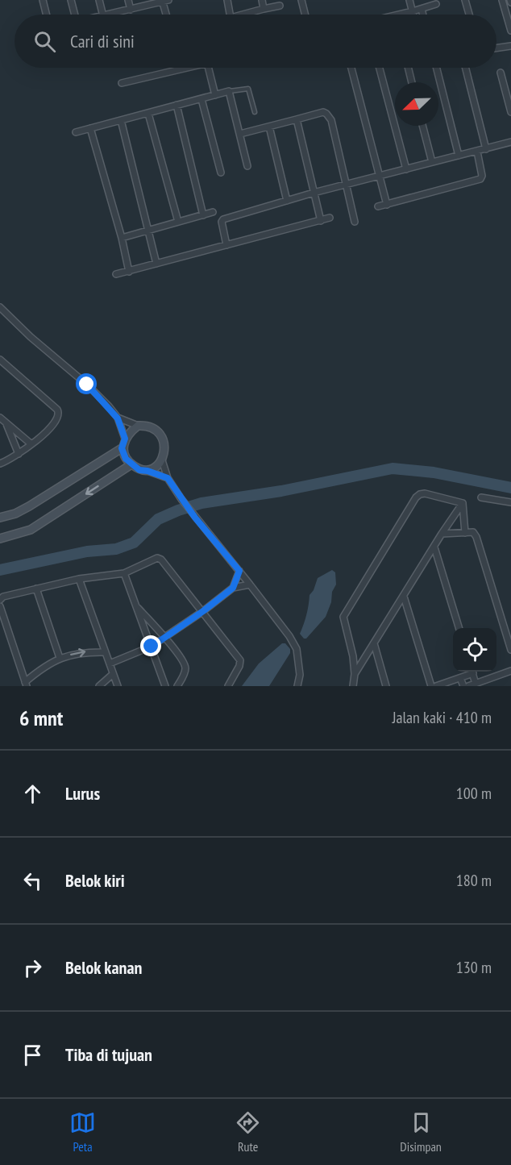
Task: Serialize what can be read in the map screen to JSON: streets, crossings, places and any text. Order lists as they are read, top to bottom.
{
  "north": "bottom left",
  "page": {
    "search": "Cari di sini",
    "heading": ["6 mnt", "Jalan kaki · 410 m"],
    "list": [
      ["Lurus", "100 m"],
      ["Belok kiri", "180 m"],
      ["Belok kanan", "130 m"],
      "Tiba di tujuan"
    ],
    "nav": ["Peta", "Rute", "Disimpan"]
  }
}
